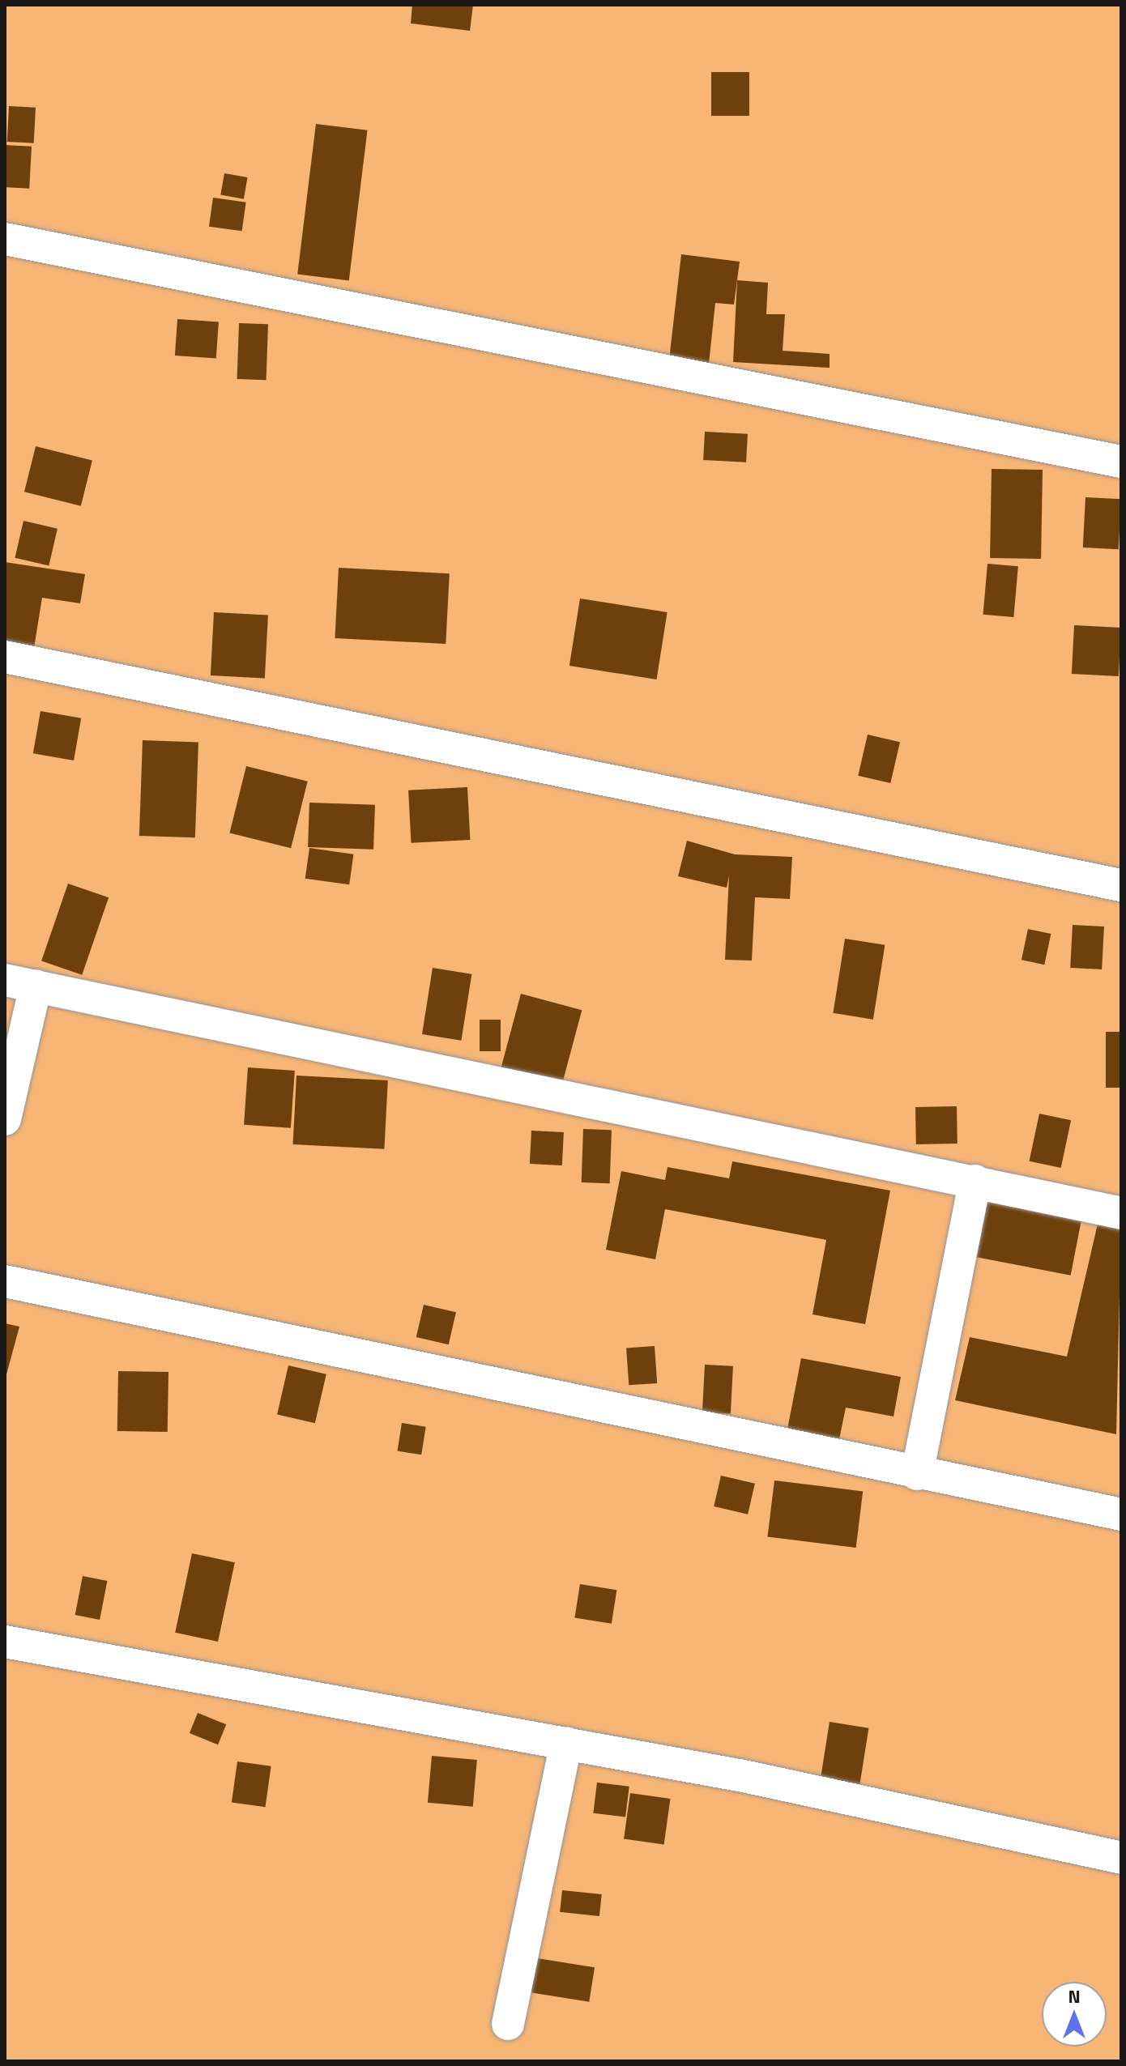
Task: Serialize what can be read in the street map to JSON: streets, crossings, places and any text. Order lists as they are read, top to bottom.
{
  "north": "top"
}
